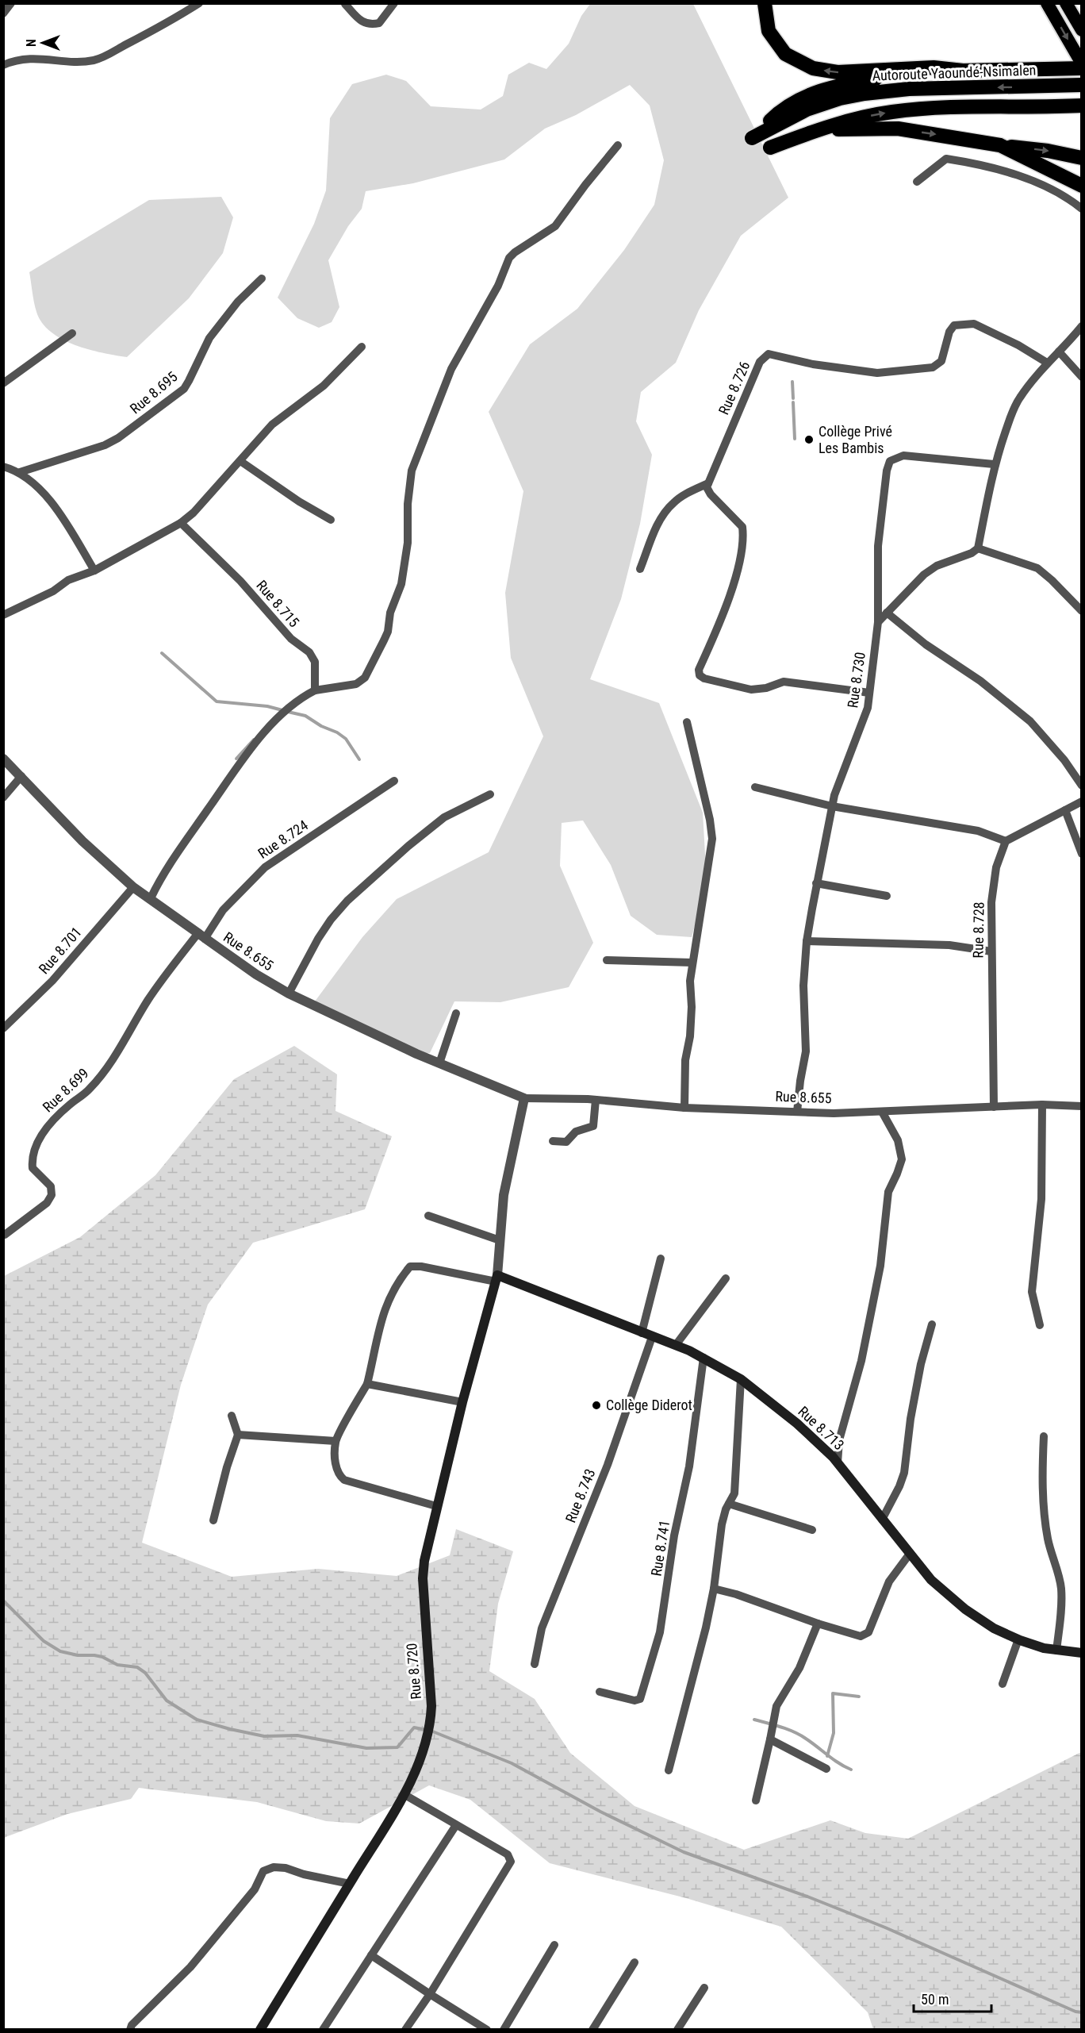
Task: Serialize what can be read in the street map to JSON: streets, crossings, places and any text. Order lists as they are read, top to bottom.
{
  "streets": {
    "highway": ["Autoroute Yaoundé-Nsimalen"],
    "main road": ["Rue 8.713", "Rue 8.720"],
    "street": [
      "Rue 8.726",
      "Rue 8.695",
      "Rue 8.715",
      "Rue 8.730",
      "Rue 8.724",
      "Rue 8.728",
      "Rue 8.701",
      "Rue 8.655",
      "Rue 8.699",
      "Rue 8.743",
      "Rue 8.741"
    ]
  },
  "crossings": [
    ["Rue 8.730", "Rue 8.655"],
    ["Rue 8.724", "Rue 8.655"],
    ["Rue 8.724", "Rue 8.699"],
    ["Rue 8.728", "Rue 8.655"],
    ["Rue 8.701", "Rue 8.655"],
    ["Rue 8.655", "Rue 8.699"],
    ["Rue 8.713", "Rue 8.743"],
    ["Rue 8.713", "Rue 8.741"],
    ["Rue 8.713", "Rue 8.720"]
  ],
  "places": ["Collège Privé Les Bambis", "Collège Diderot"],
  "scale_bar": "50 m",
  "north": "left"
}
